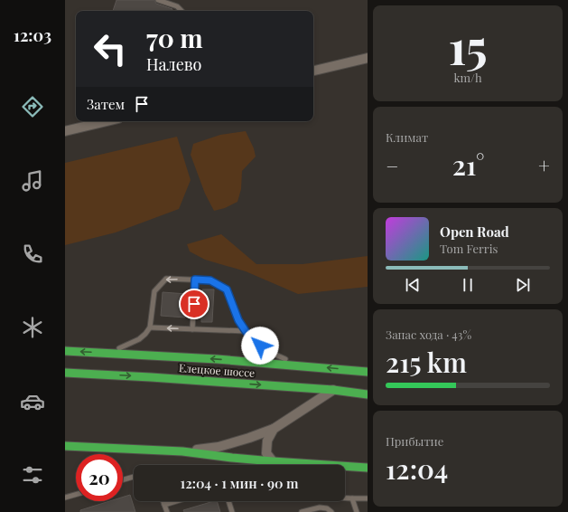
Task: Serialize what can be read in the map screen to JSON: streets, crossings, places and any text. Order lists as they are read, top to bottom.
{
  "streets": {
    "main road": ["Елецкое шоссе"]
  },
  "page": {
    "tabs": "12:03",
    "tile": [
      ["15", "km/h"],
      "Климат",
      ["Запас хода · 43%", "215 km"],
      ["Прибытие", "12:04"]
    ],
    "turn": ["70 m", "Налево"],
    "then": "Затем",
    "heat": ["−", "21°", "+"],
    "song": ["Open Road", "Tom Ferris"],
    "limit": "20",
    "trip": "12:04 · 1 мин · 90 m"
  }
}
